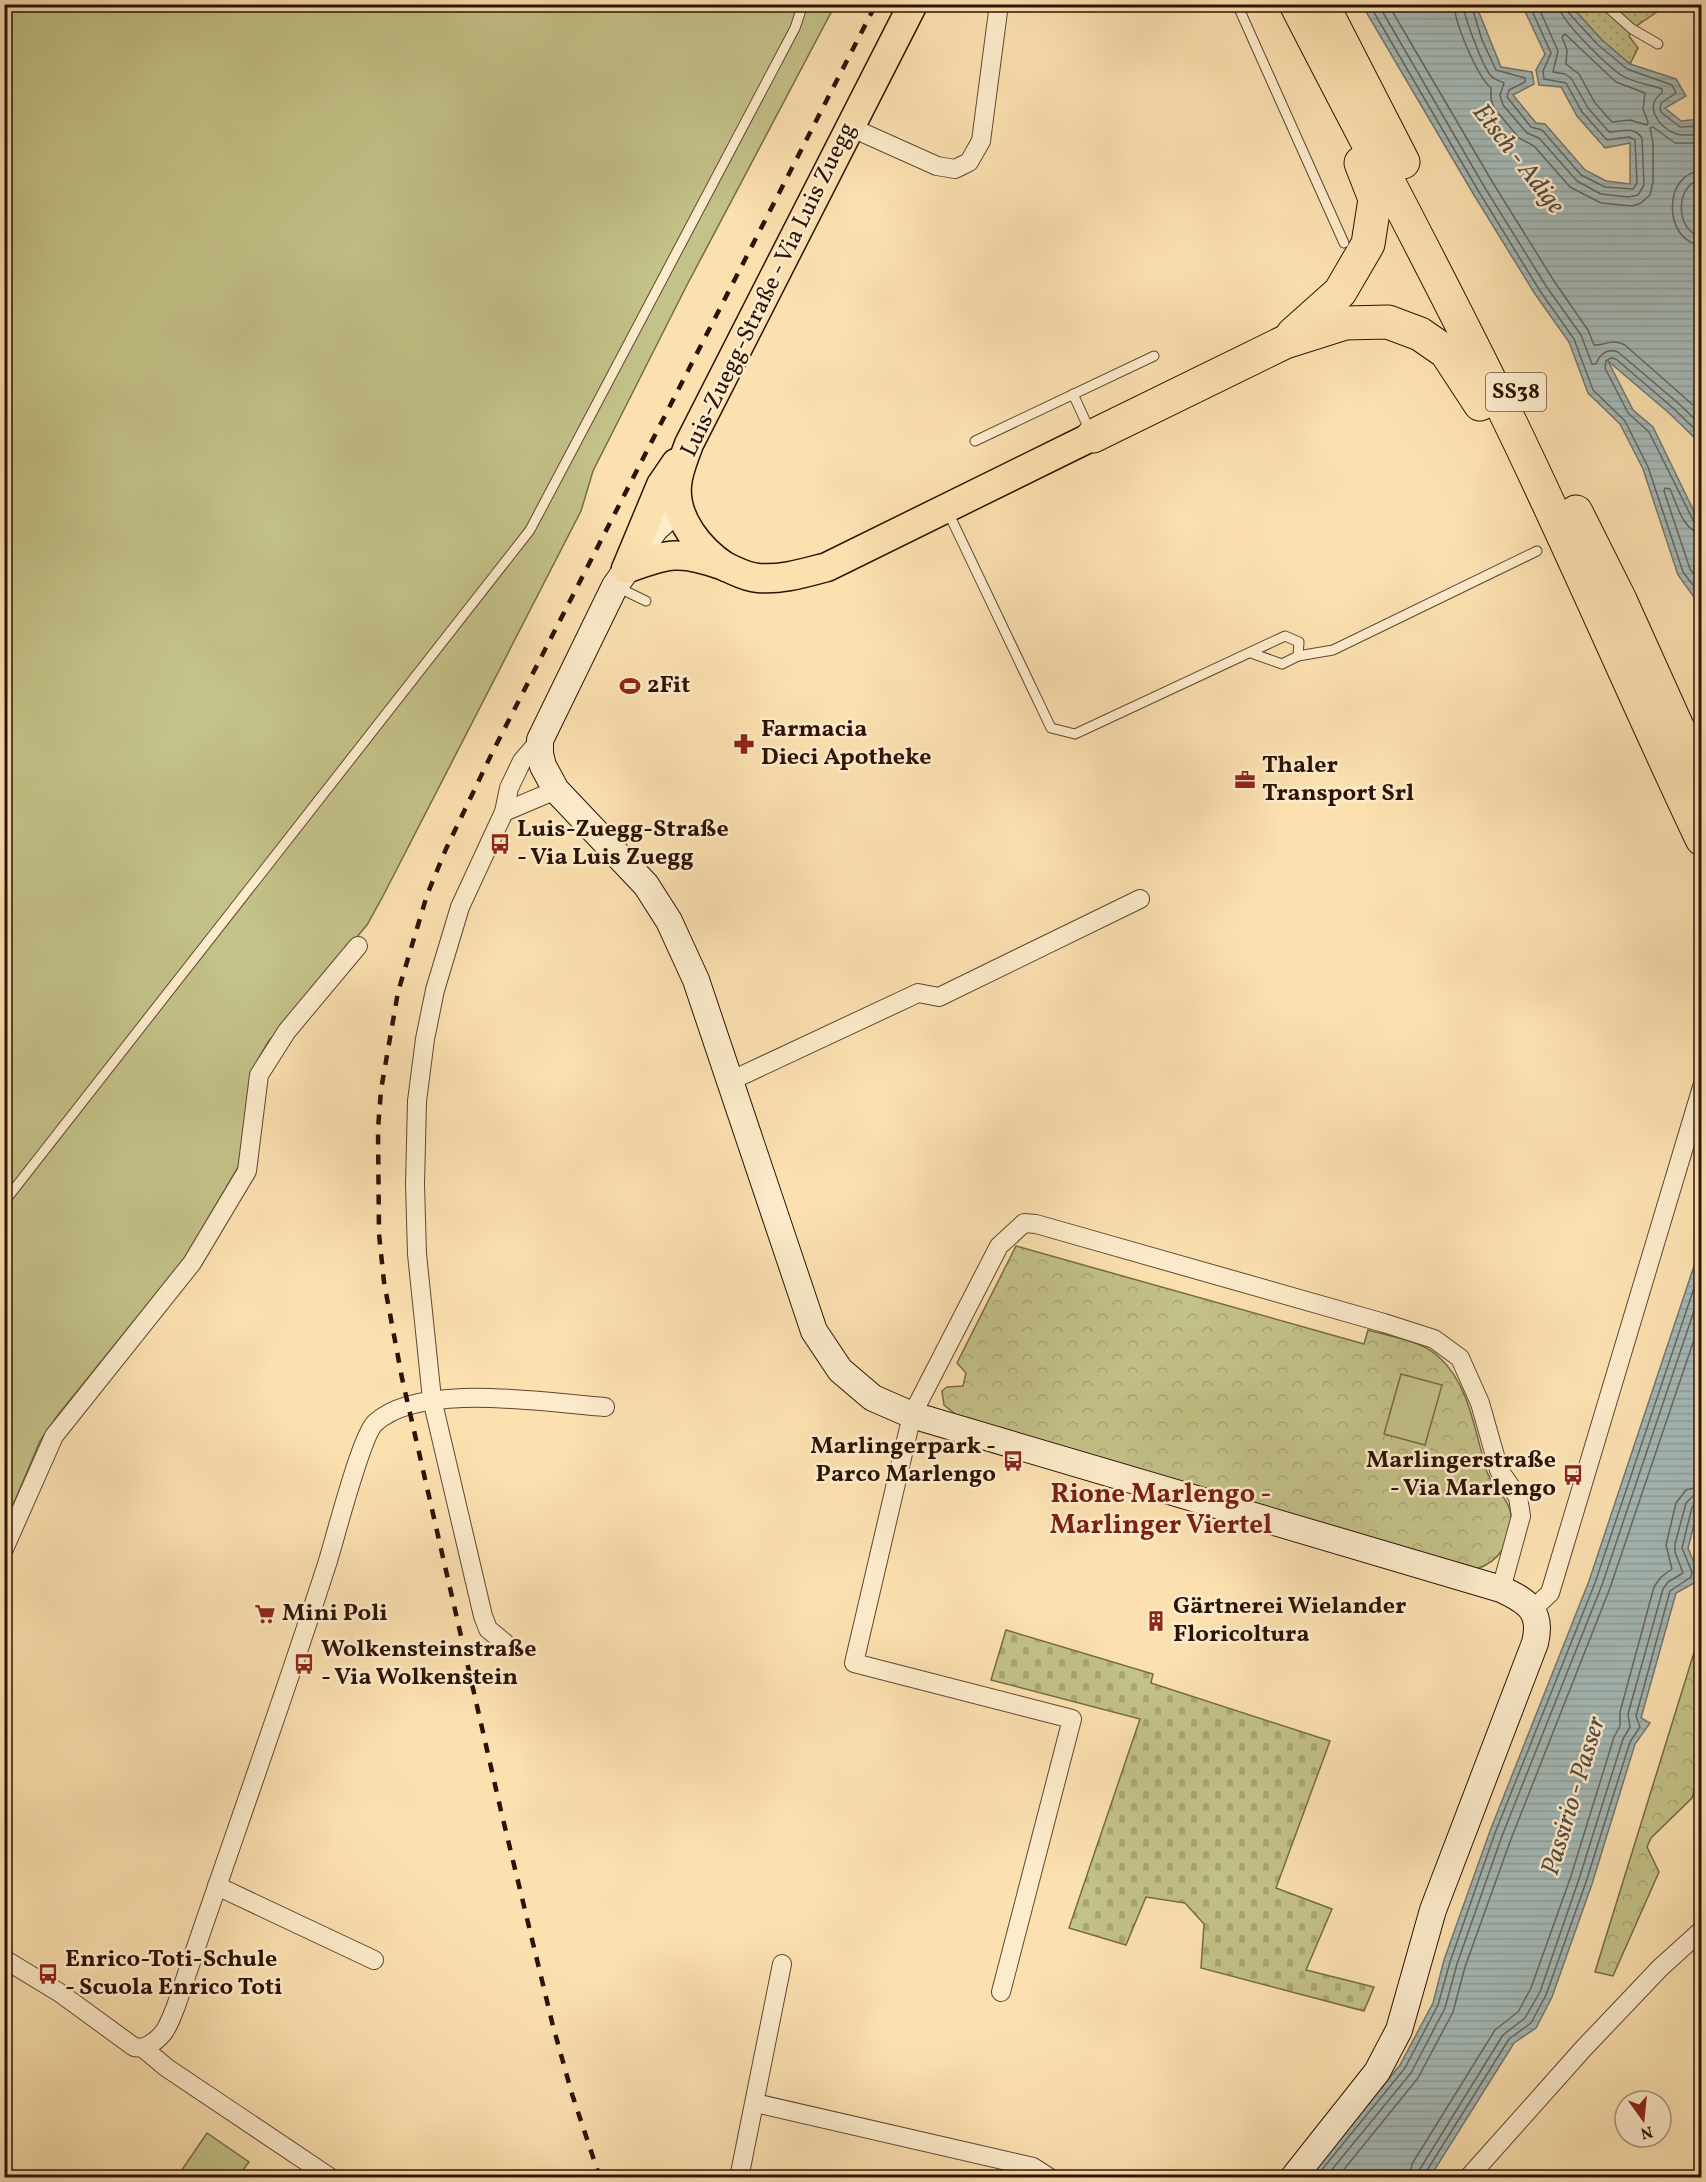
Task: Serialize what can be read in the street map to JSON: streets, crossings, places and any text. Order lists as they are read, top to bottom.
{
  "streets": {
    "highway": ["SS38"],
    "main road": ["Luis-Zuegg-Straße - Via Luis Zuegg"]
  },
  "districts": ["Rione Marlengo - Marlinger Viertel"],
  "water": ["Etsch - Adige", "Passirio - Passer"],
  "places": {
    "sports": ["2Fit"],
    "pharmacy": ["Farmacia Dieci Apotheke"],
    "office": ["Thaler Transport Srl"],
    "bus stop": [
      "Luis-Zuegg-Straße - Via Luis Zuegg",
      "Marlingerpark - Parco Marlengo",
      "Marlingerstraße - Via Marlengo",
      "Wolkensteinstraße - Via Wolkenstein",
      "Enrico-Toti-Schule - Scuola Enrico Toti"
    ],
    "supermarket": ["Mini Poli"],
    "building": ["Gärtnerei Wielander Floricoltura"]
  },
  "north": "bottom"
}
